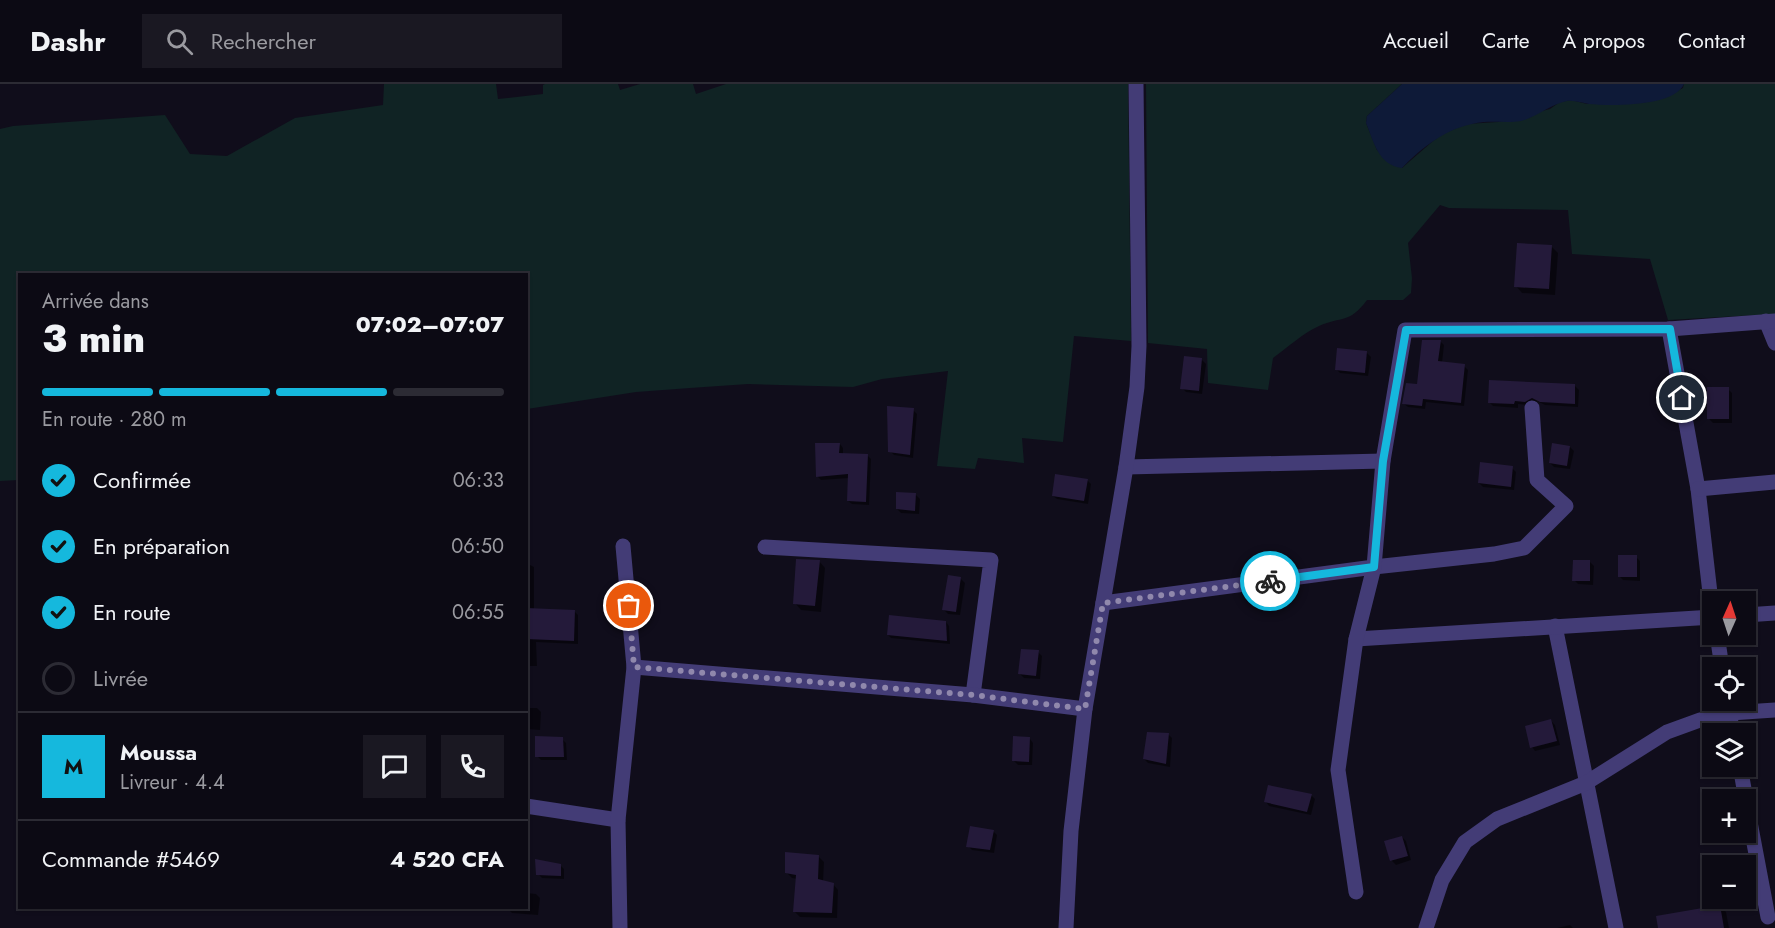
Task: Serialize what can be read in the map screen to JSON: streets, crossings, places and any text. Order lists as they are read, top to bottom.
{
  "north": "top",
  "page": {
    "header": "Dashr",
    "search": "Rechercher",
    "nav": [
      "Accueil",
      "Carte",
      "À propos",
      "Contact"
    ],
    "heading": ["3 min", "Arrivée dans", "07:02–07:07"],
    "panel": [
      "Moussa",
      "Livreur · 4.4",
      "Commande #5469",
      "4 520 CFA"
    ],
    "bar": "En route · 280 m",
    "list": [
      ["Confirmée", "06:33"],
      ["En préparation", "06:50"],
      ["En route", "06:55"],
      "Livrée"
    ],
    "map_buttons": ["+", "−"],
    "round": "M"
  }
}
